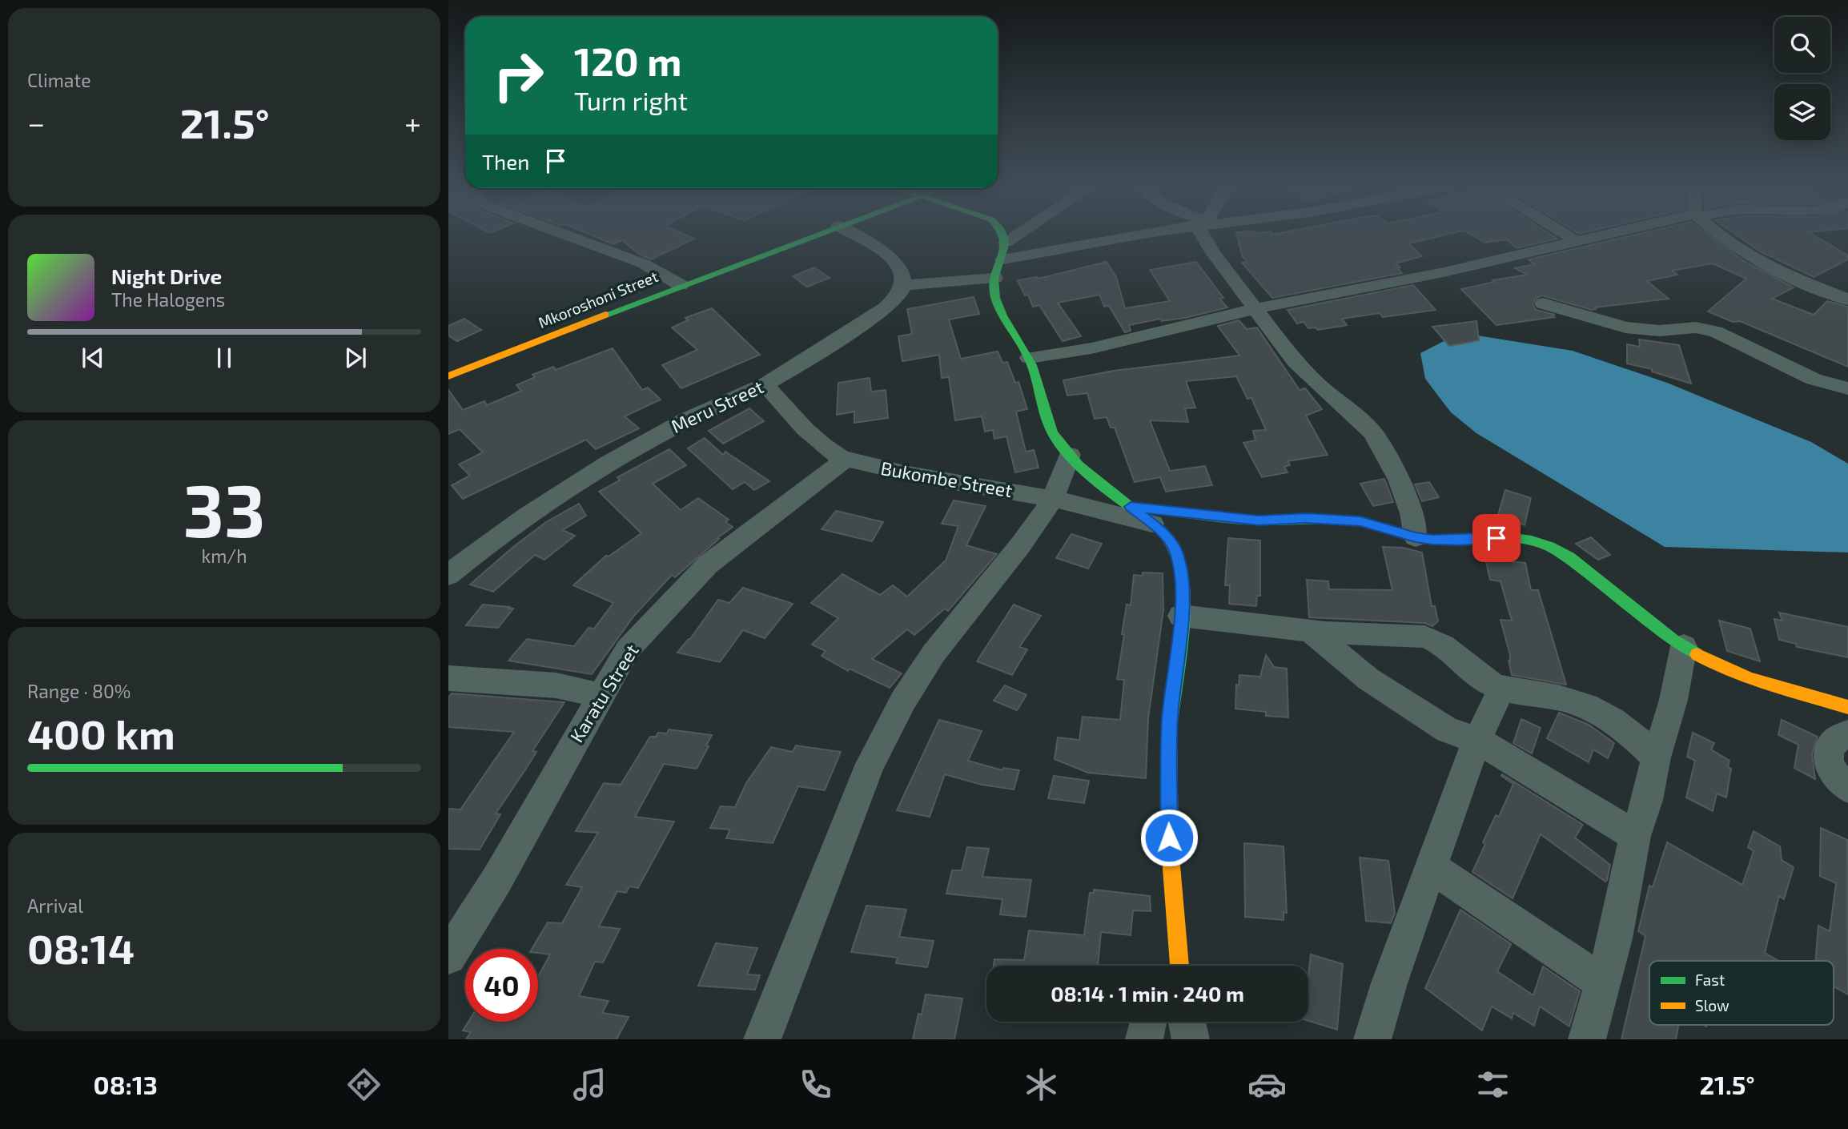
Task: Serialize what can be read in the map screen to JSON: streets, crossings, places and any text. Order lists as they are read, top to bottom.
{
  "streets": {
    "street": [
      "Mkoroshoni Street",
      "Meru Street",
      "Bukombe Street",
      "Karatu Street"
    ]
  },
  "crossings": [
    ["Meru Street", "Bukombe Street"],
    ["Bukombe Street", "Karatu Street"]
  ],
  "legend": ["Fast", "Slow"],
  "page": {
    "tile": [
      "Climate",
      ["33", "km/h"],
      ["Range · 80%", "400 km"],
      ["Arrival", "08:14"]
    ],
    "turn": ["120 m", "Turn right"],
    "heat": ["−", "21.5°", "+"],
    "then": "Then",
    "song": ["Night Drive", "The Halogens"],
    "limit": "40",
    "trip": "08:14 · 1 min · 240 m",
    "tabs": ["08:13", "21.5°"]
  }
}
